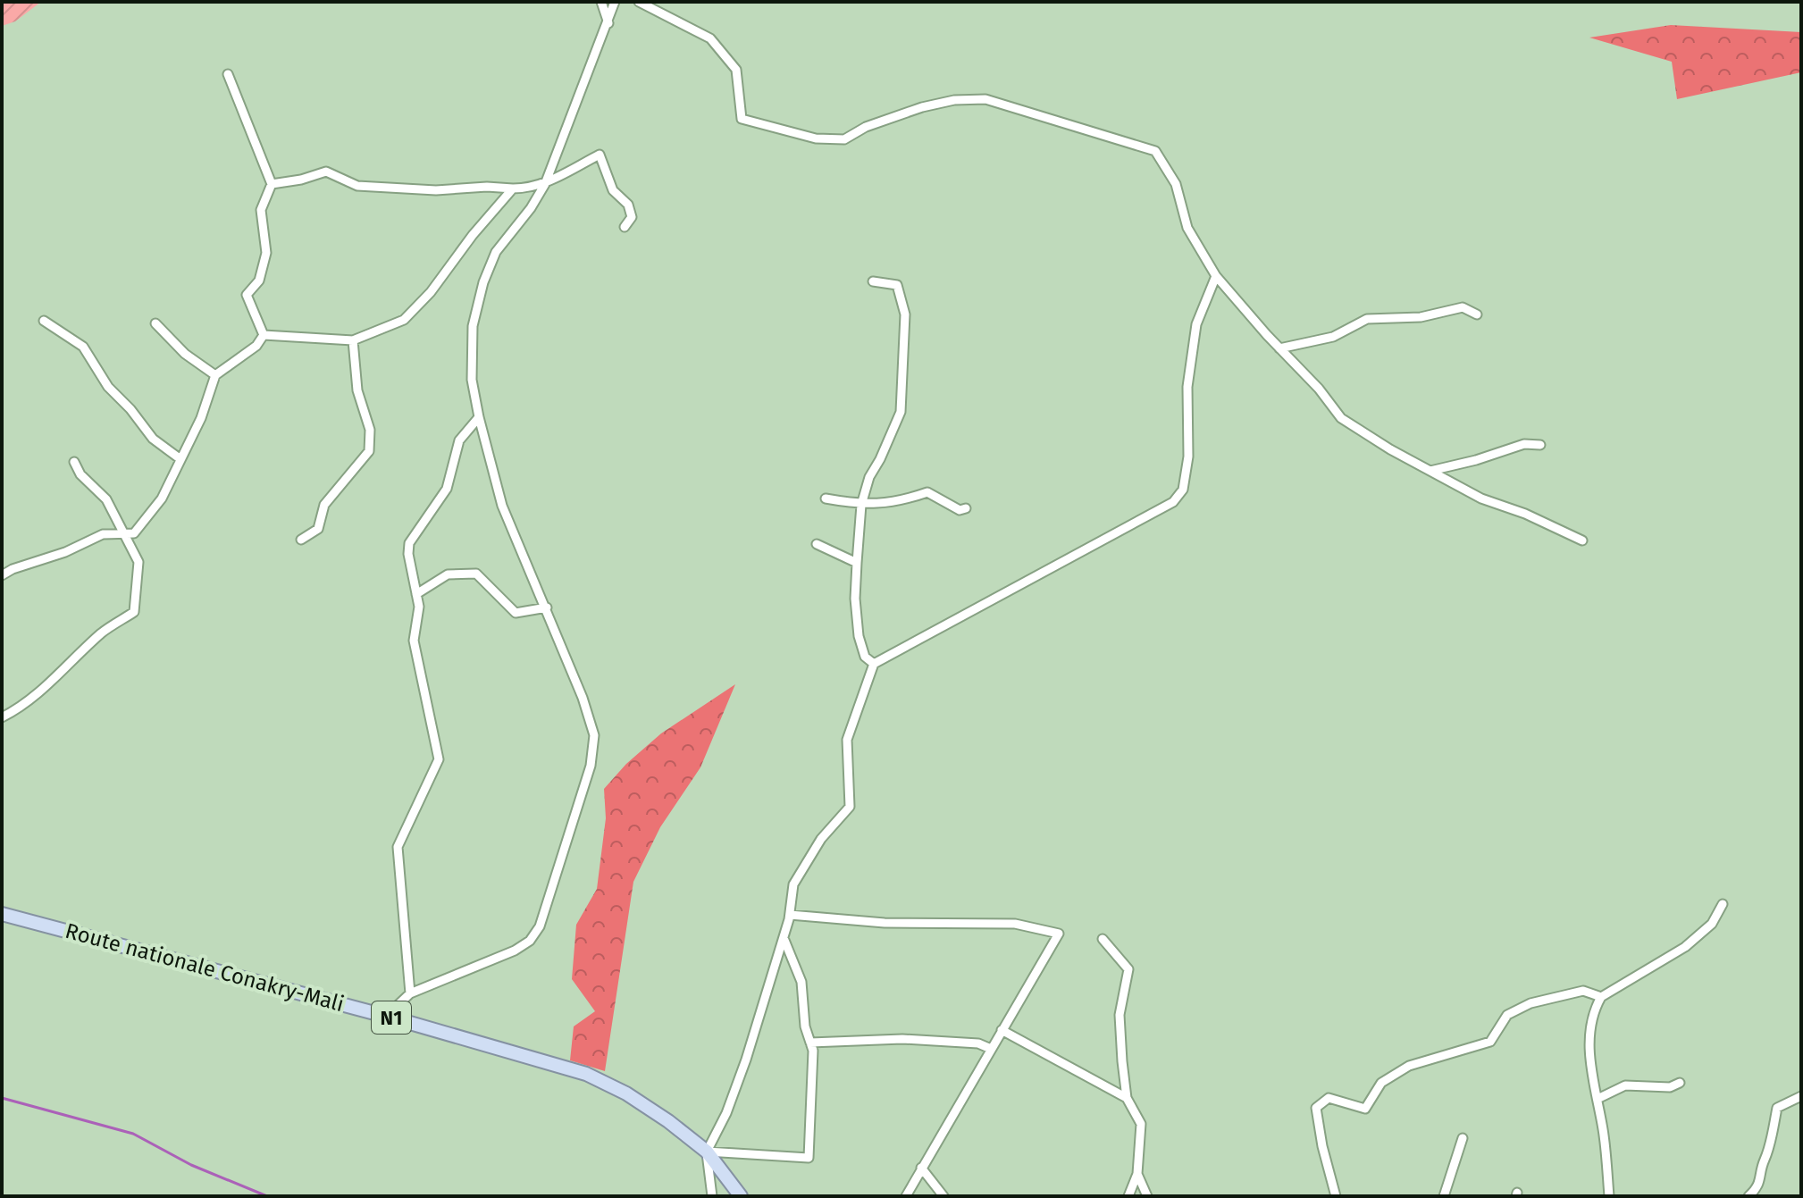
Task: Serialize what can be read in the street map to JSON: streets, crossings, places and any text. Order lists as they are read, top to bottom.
{
  "streets": {
    "highway": ["Route nationale Conakry-Mali", "N1"]
  }
}
